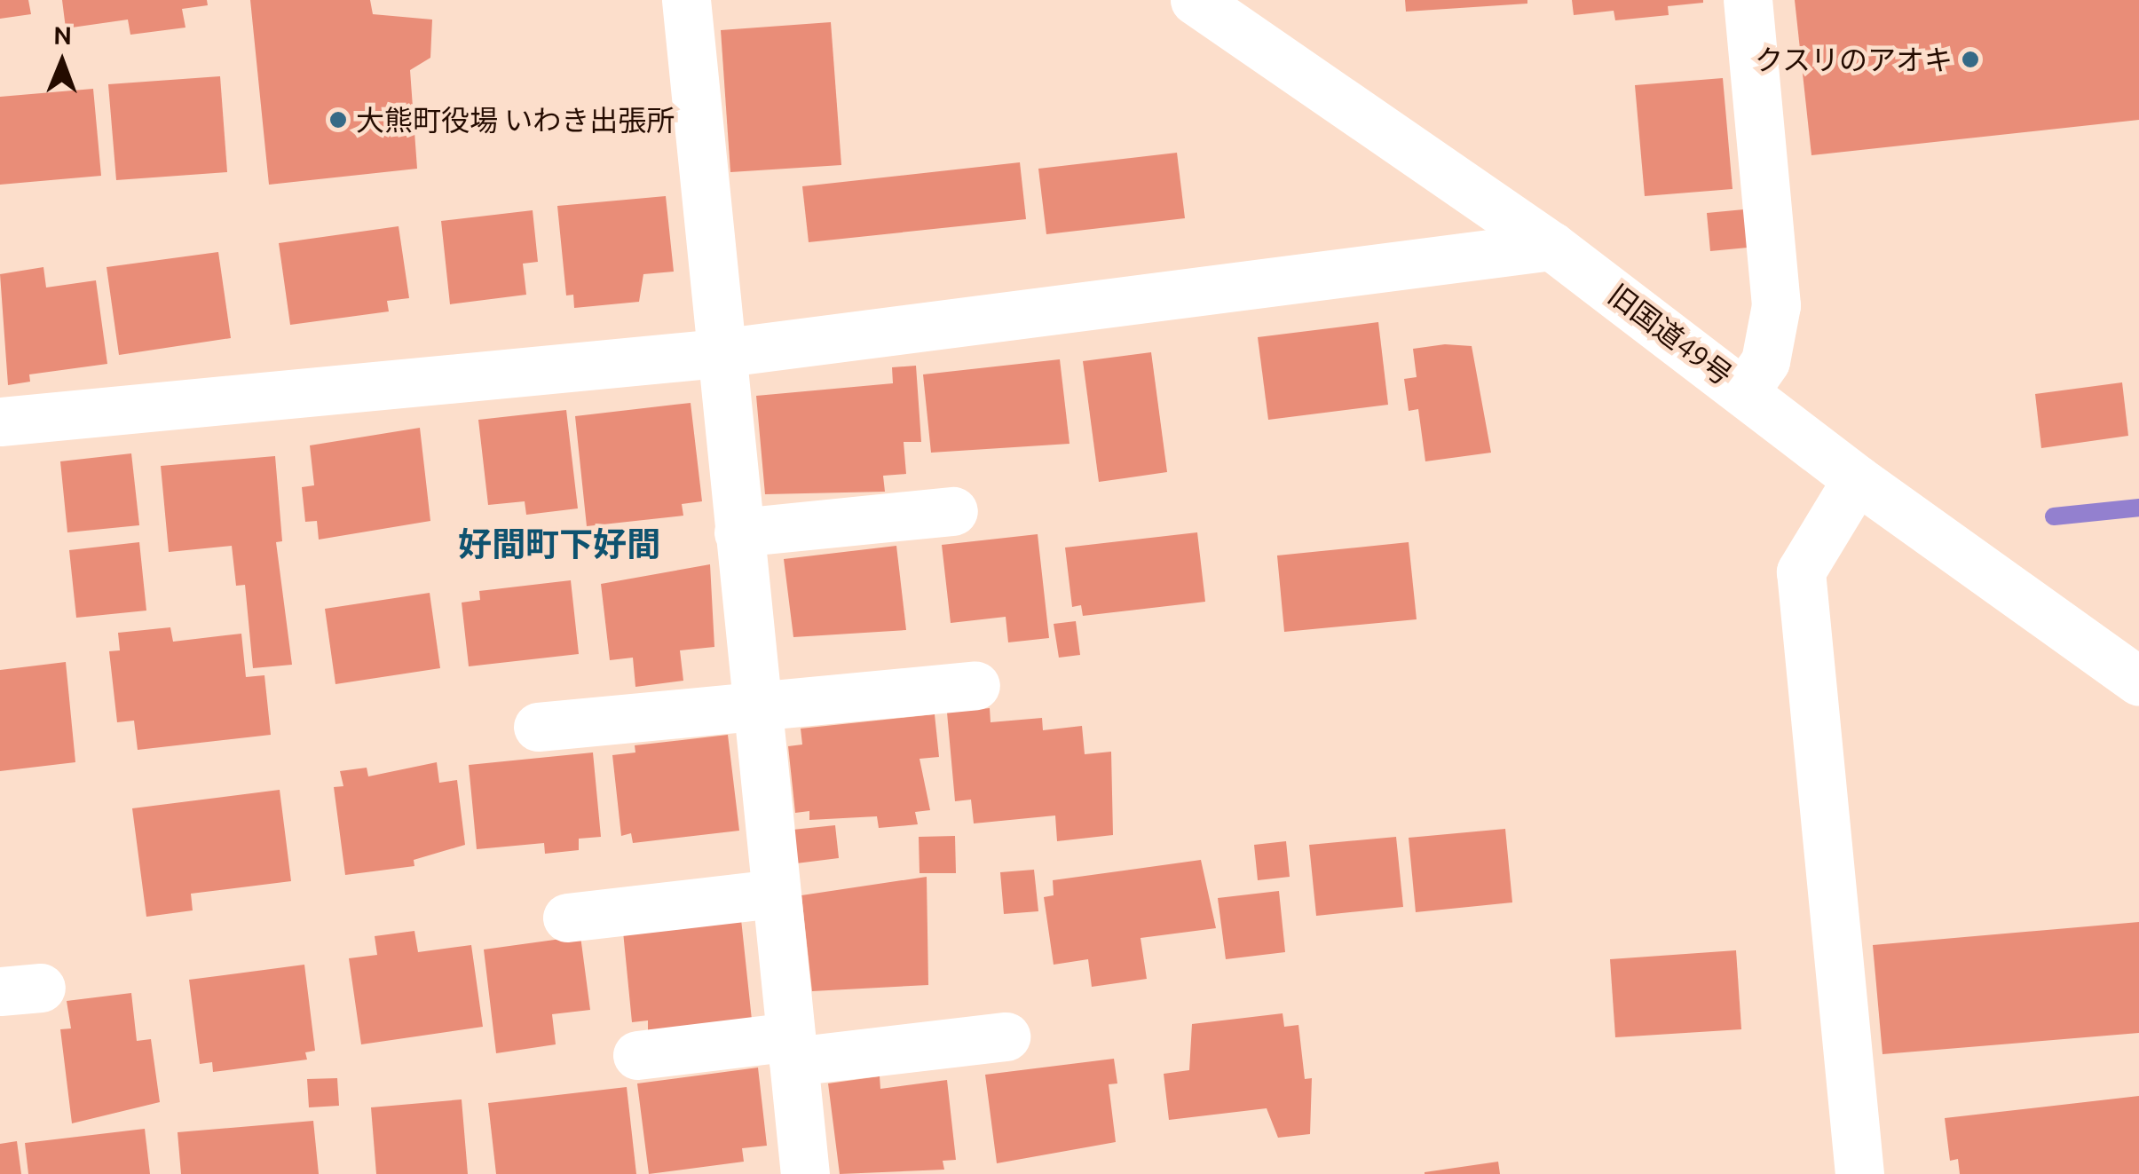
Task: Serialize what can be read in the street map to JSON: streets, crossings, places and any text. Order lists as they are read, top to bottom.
{
  "streets": {
    "street": ["旧国道49号"]
  },
  "districts": ["好間町下好間"],
  "places": ["クスリのアオキ", "大熊町役場 いわき出張所"],
  "north": "top"
}
